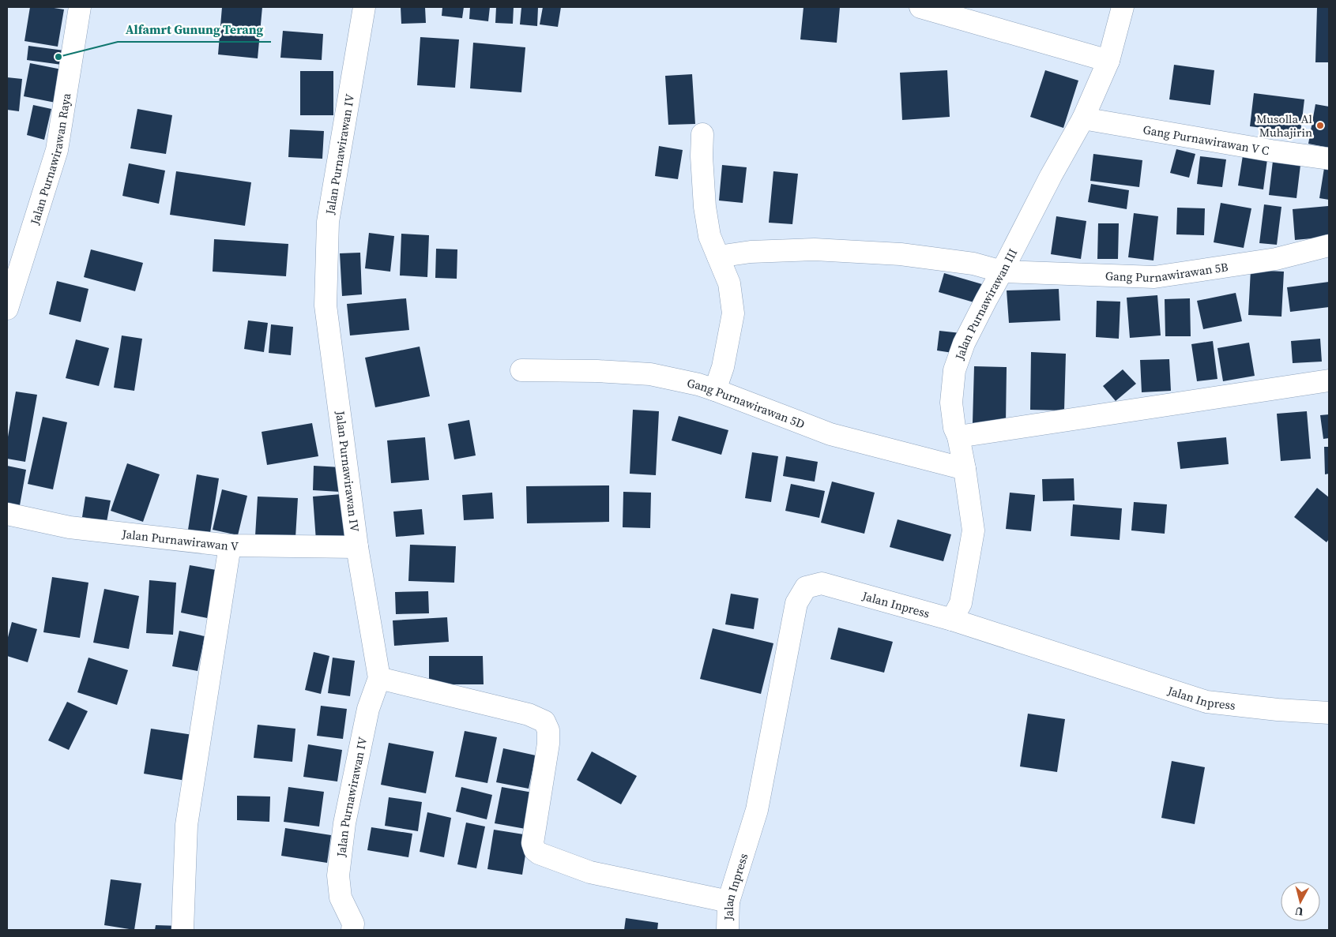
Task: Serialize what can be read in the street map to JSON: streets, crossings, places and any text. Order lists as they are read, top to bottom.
{
  "streets": {
    "street": [
      "Gang Purnawirawan V C",
      "Jalan Purnawirawan IV",
      "Jalan Purnawirawan Raya",
      "Gang Purnawirawan 5B",
      "Jalan Purnawirawan III",
      "Gang Purnawirawan 5D",
      "Jalan Purnawirawan V",
      "Jalan Inpress"
    ]
  },
  "crossings": [
    ["Gang Purnawirawan V C", "Jalan Purnawirawan III"],
    ["Jalan Purnawirawan IV", "Jalan Purnawirawan V"],
    ["Gang Purnawirawan 5B", "Jalan Purnawirawan III"],
    ["Jalan Purnawirawan III", "Gang Purnawirawan 5D"],
    ["Jalan Purnawirawan III", "Jalan Inpress"]
  ],
  "places": ["Alfamrt Gunung Terang", "Musolla Al Muhajirin"],
  "north": "bottom"
}
